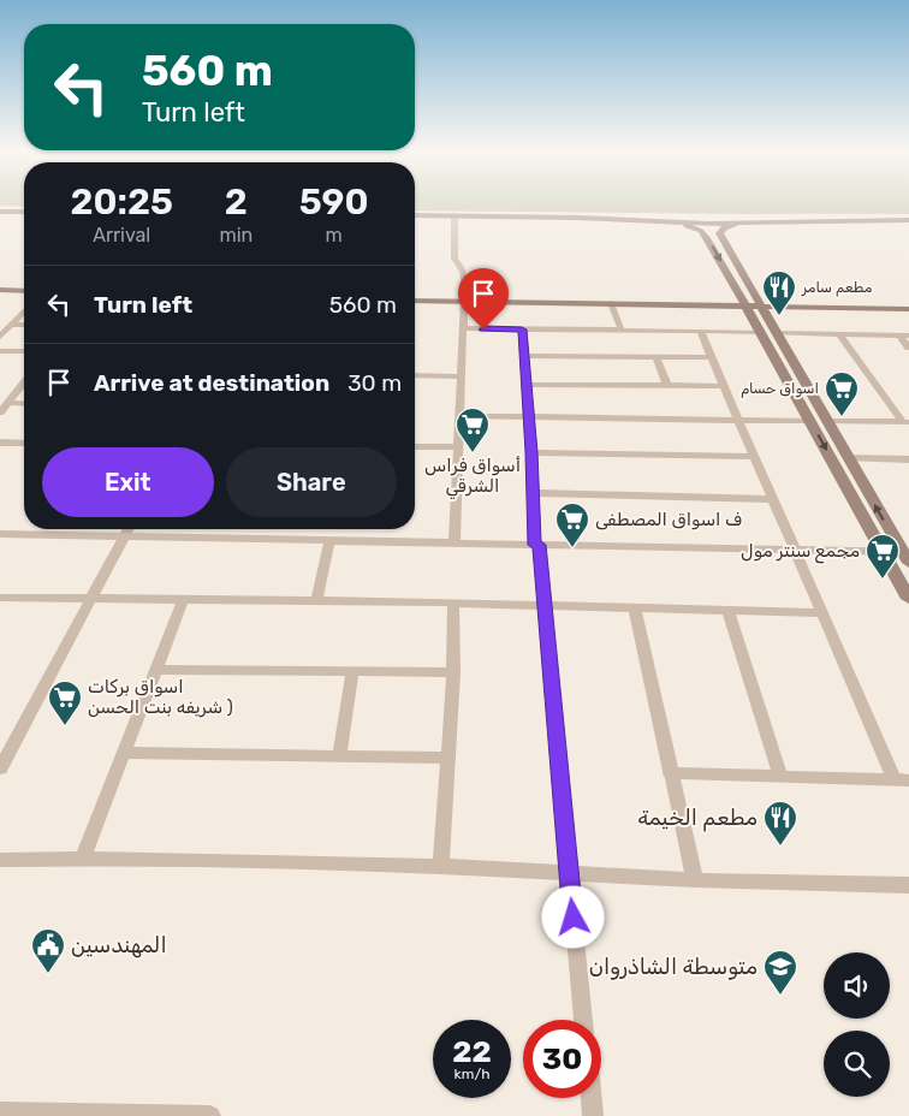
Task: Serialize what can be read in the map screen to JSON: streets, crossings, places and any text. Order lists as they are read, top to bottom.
{
  "places": {
    "restaurant": ["مطعم سامر", "مطعم الخيمة"],
    "supermarket": [
      "اسواق حسام",
      "أسواق فراس الشرقي",
      "ف اسواق المصطفى",
      "مجمع سنتر مول",
      "اسواق بركات شريفه بنت الحسن )"
    ],
    "public building": ["المهندسين"],
    "school or university": ["متوسطة الشاذروان"]
  },
  "page": {
    "turn": ["560 m", "Turn left"],
    "eta": [
      "20:25",
      "Arrival",
      "2",
      "min",
      "590",
      "m"
    ],
    "list": [
      {
        "name": "Turn left",
        "value": "560 m"
      },
      {
        "name": "Arrive at destination",
        "value": "30 m"
      }
    ],
    "buttons": ["Exit", "Share"],
    "speed": "22 km/h",
    "limit": "30"
  }
}
